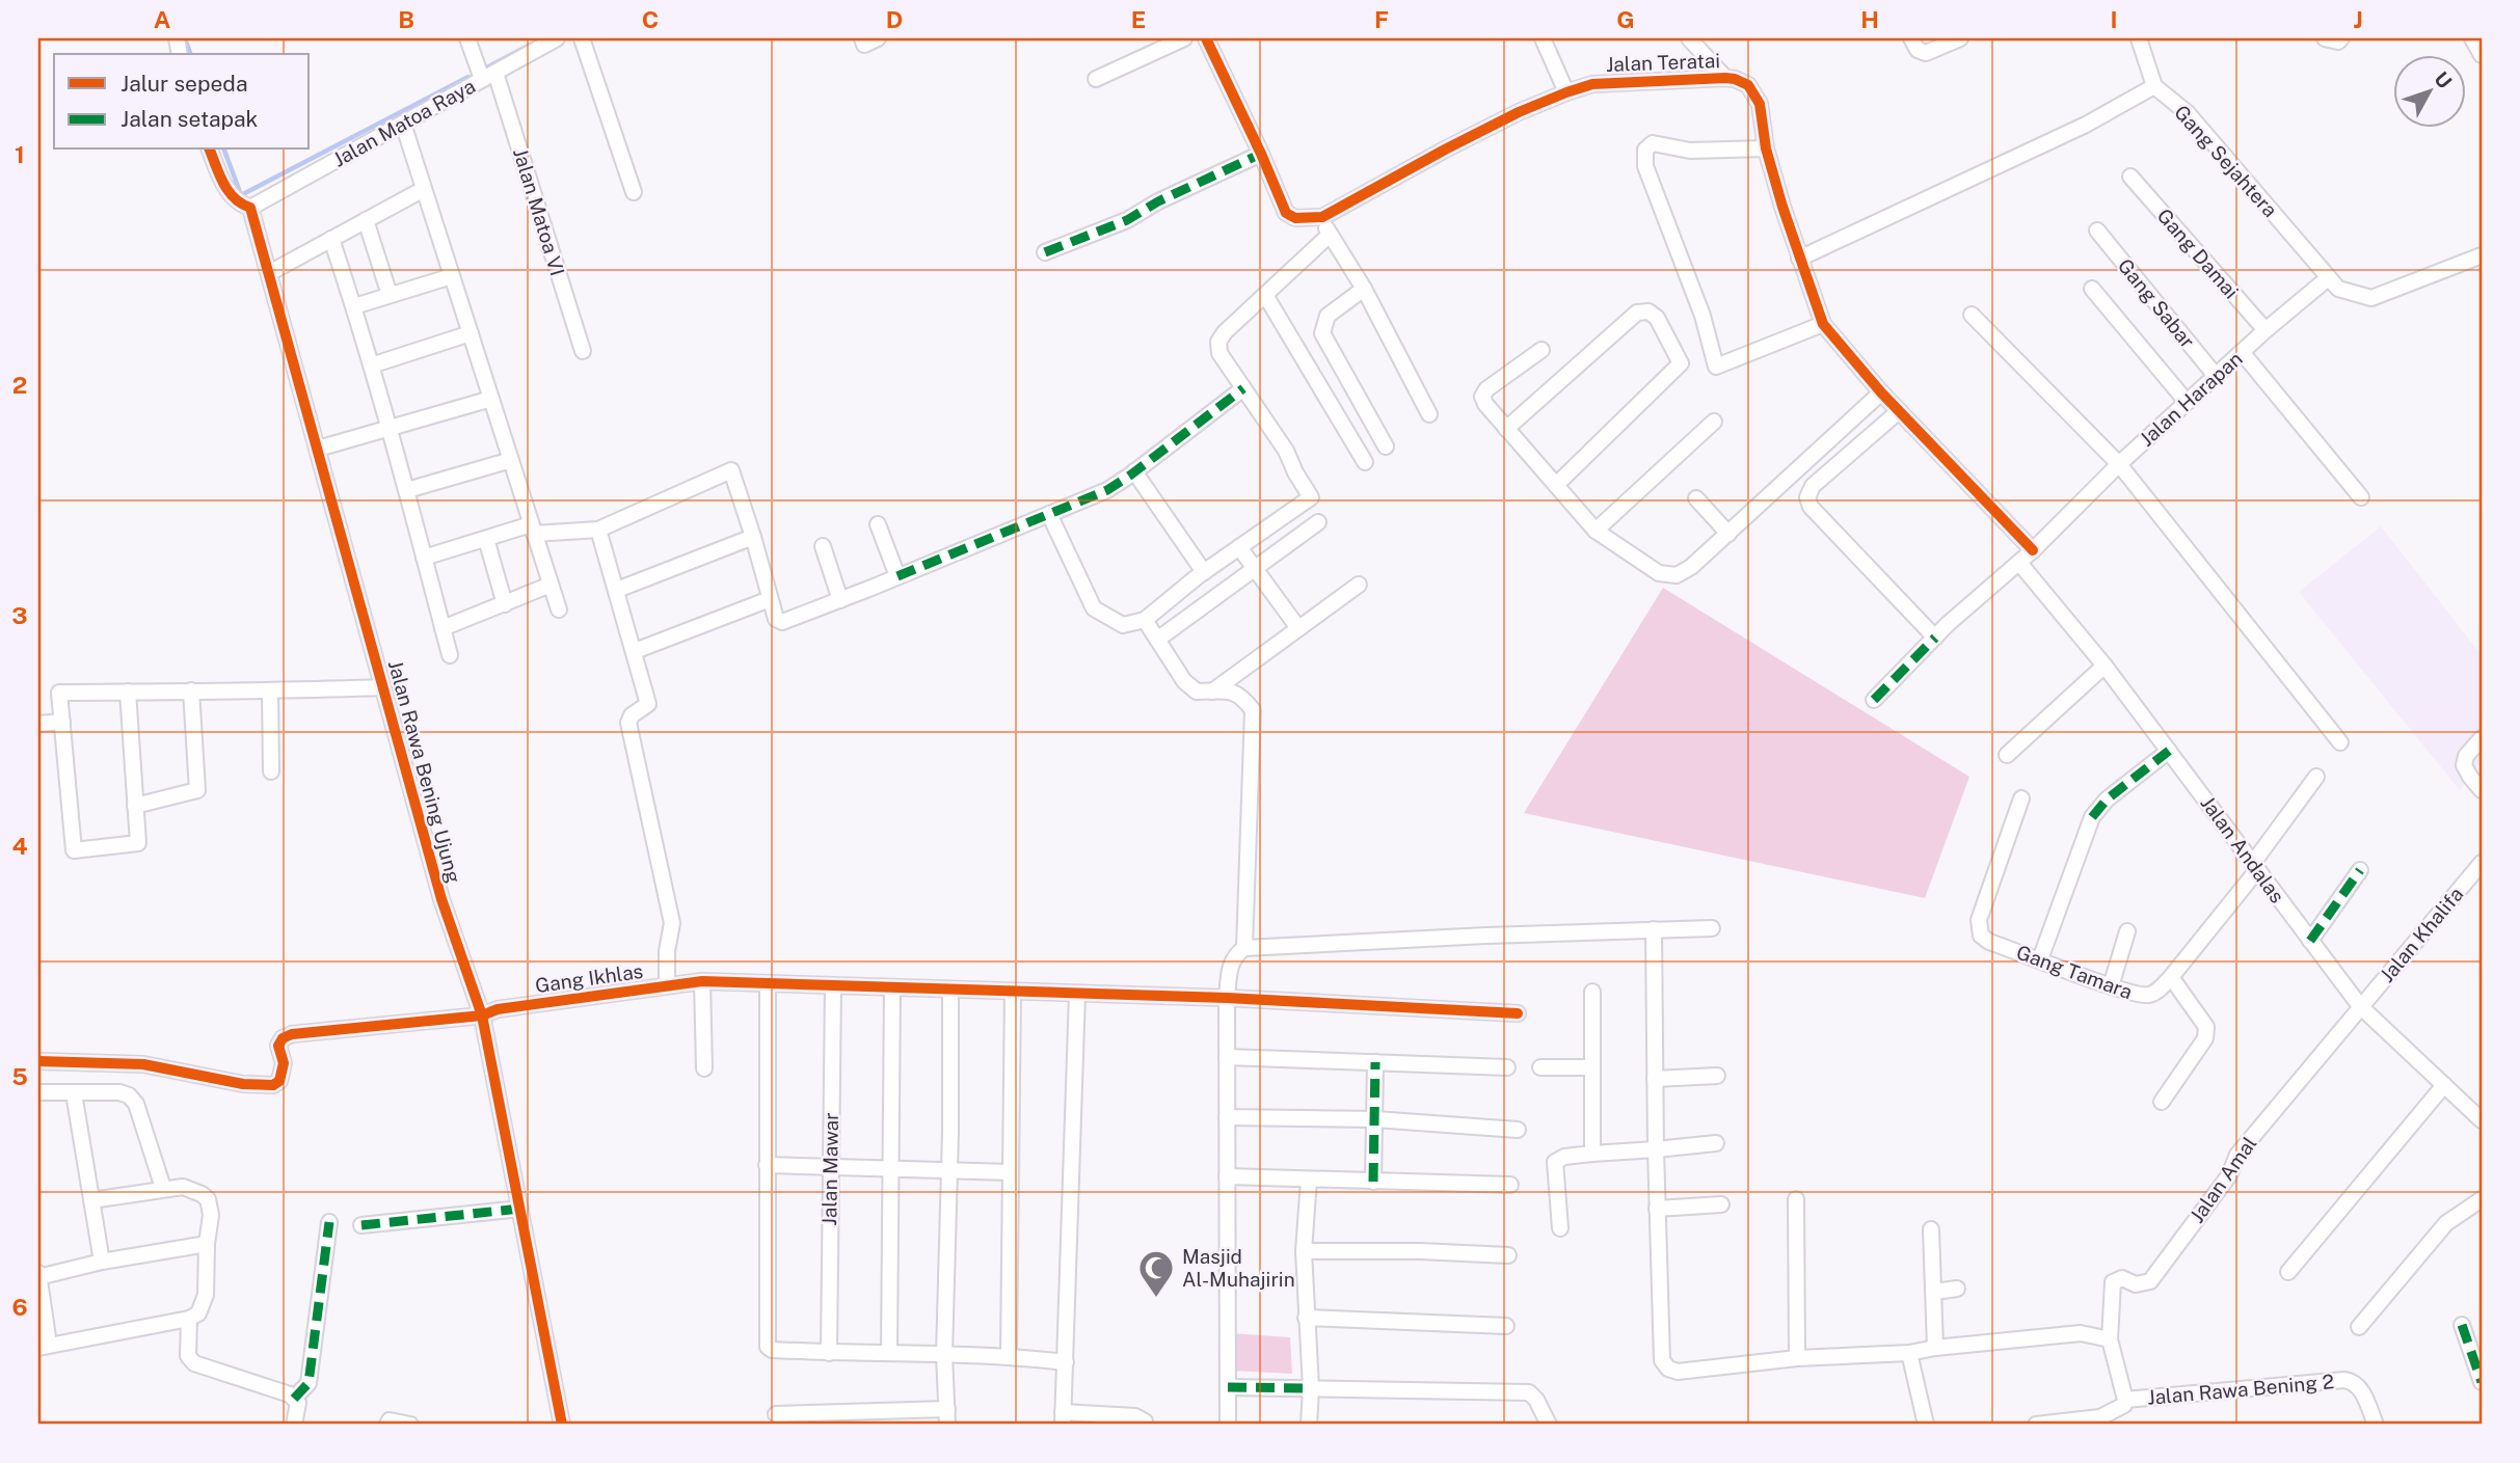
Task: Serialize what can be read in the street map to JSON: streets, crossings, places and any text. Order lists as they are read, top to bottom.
{
  "streets": {
    "street": [
      "Jalan Teratai",
      "Jalan Matoa Raya",
      "Gang Sejahtera",
      "Jalan Matoa VI",
      "Gang Damai",
      "Gang Sabar",
      "Jalan Harapan",
      "Jalan Rawa Bening Ujung",
      "Jalan Andalas",
      "Jalan Khalifa",
      "Gang Tamara",
      "Gang Ikhlas",
      "Jalan Mawar",
      "Jalan Amal",
      "Jalan Rawa Bening 2"
    ]
  },
  "crossings": [
    ["Jalan Teratai", "Jalan Harapan"],
    ["Jalan Matoa Raya", "Jalan Matoa VI"],
    ["Jalan Matoa Raya", "Jalan Rawa Bening Ujung"],
    ["Gang Sejahtera", "Jalan Harapan"],
    ["Gang Damai", "Jalan Harapan"],
    ["Gang Sabar", "Jalan Harapan"],
    ["Jalan Harapan", "Jalan Andalas"],
    ["Jalan Rawa Bening Ujung", "Gang Ikhlas"],
    ["Jalan Andalas", "Jalan Khalifa"],
    ["Jalan Andalas", "Gang Tamara"],
    ["Jalan Andalas", "Jalan Amal"],
    ["Jalan Khalifa", "Jalan Amal"],
    ["Gang Ikhlas", "Jalan Mawar"],
    ["Jalan Amal", "Jalan Rawa Bening 2"]
  ],
  "places": {
    "mosque": ["Masjid Al-Muhajirin"]
  },
  "legend": ["Jalur sepeda", "Jalan setapak"],
  "north": "top right",
  "grid": {
    "columns": [
      "A",
      "B",
      "C",
      "D",
      "E",
      "F",
      "G",
      "H",
      "I",
      "J"
    ],
    "rows": [
      "1",
      "2",
      "3",
      "4",
      "5",
      "6"
    ]
  }
}
